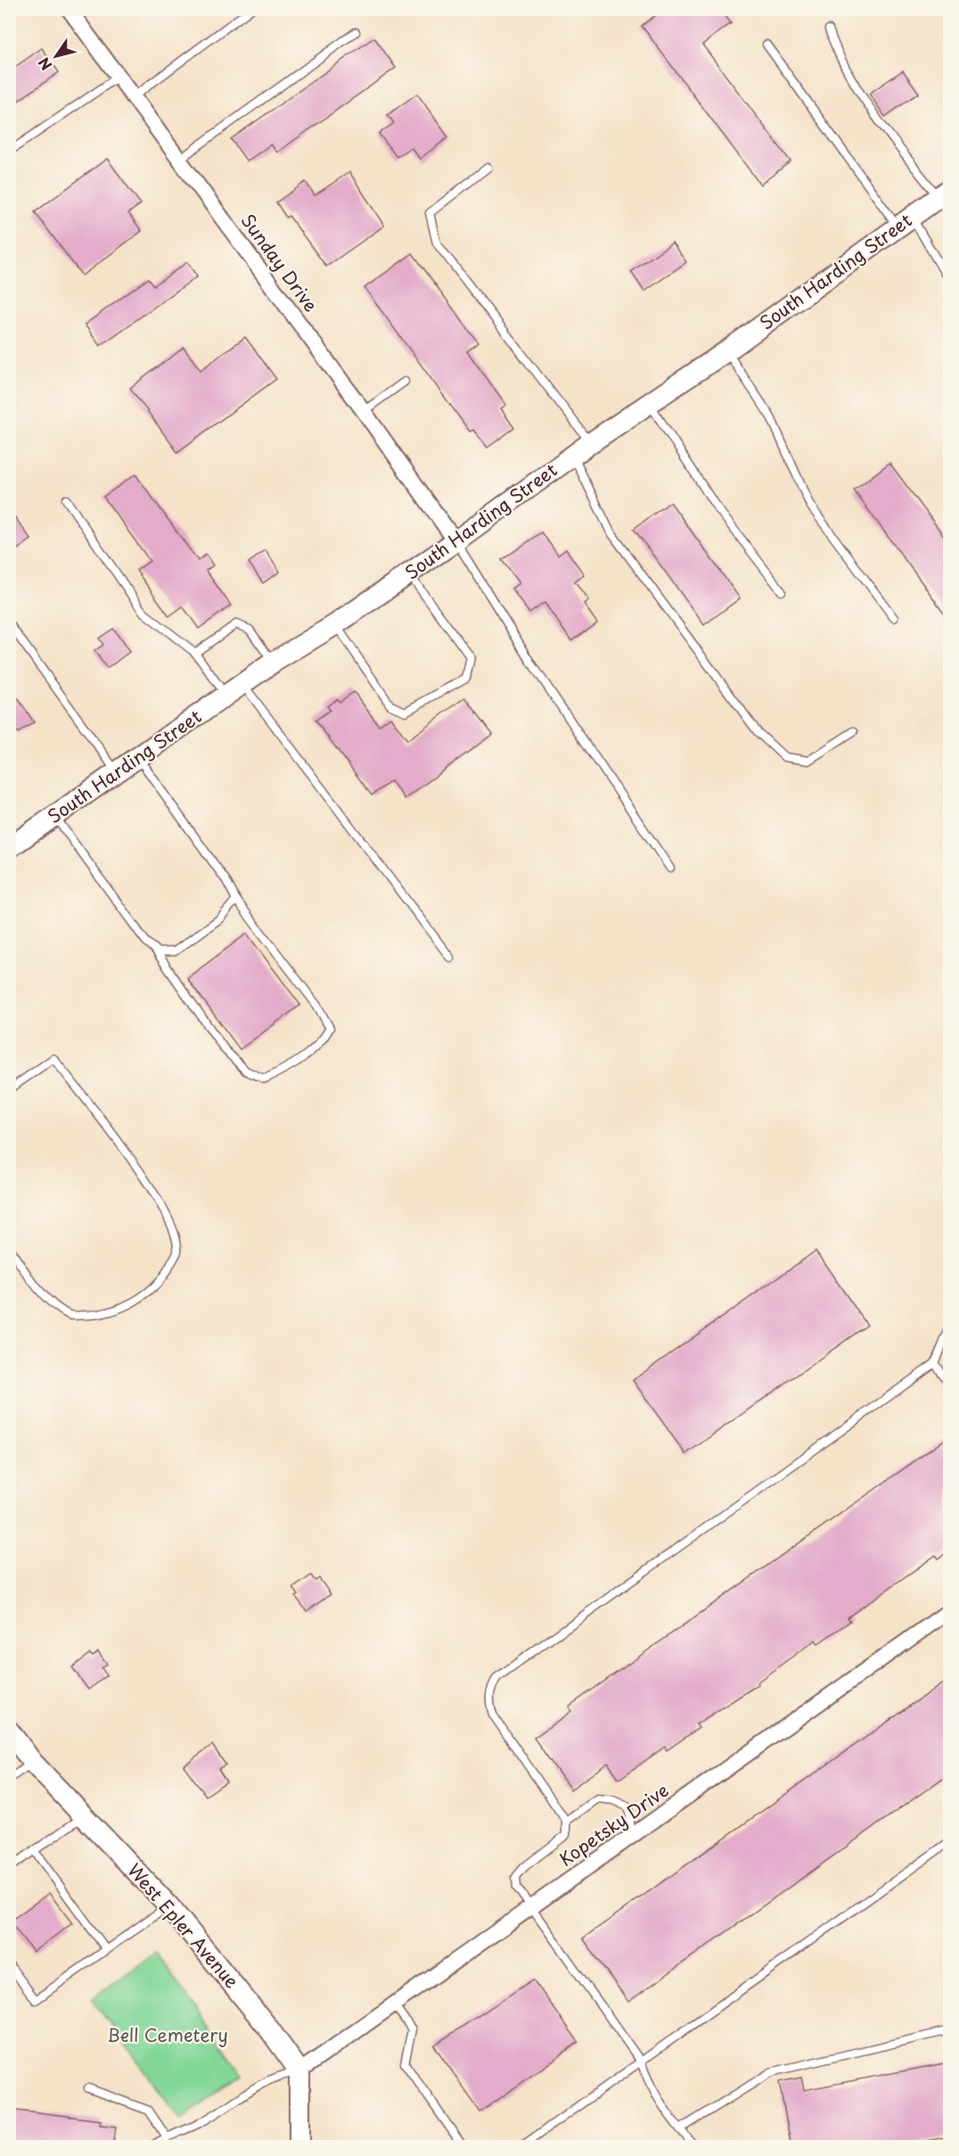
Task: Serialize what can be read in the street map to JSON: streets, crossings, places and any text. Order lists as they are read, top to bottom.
{
  "streets": {
    "street": [
      "Sunday Drive",
      "South Harding Street",
      "Kopetsky Drive",
      "West Epler Avenue"
    ]
  },
  "crossings": [
    ["Sunday Drive", "South Harding Street"],
    ["Kopetsky Drive", "West Epler Avenue"]
  ],
  "parks": ["Bell Cemetery"],
  "north": "bottom left"
}
